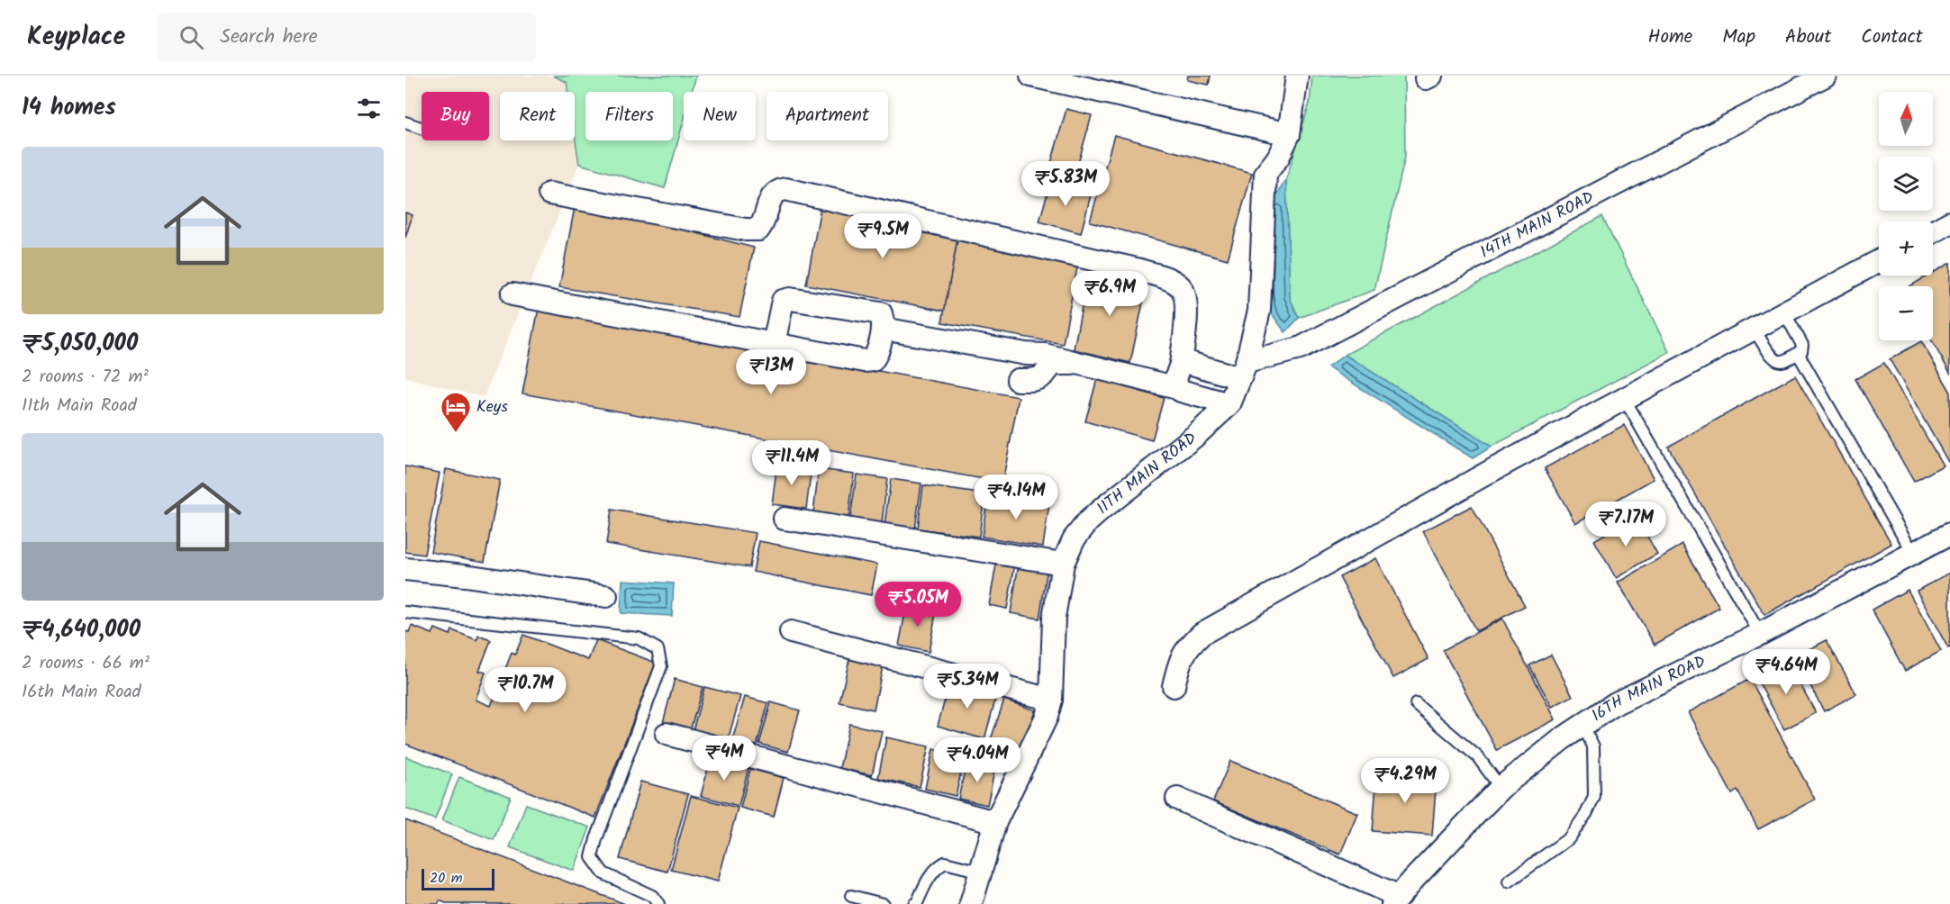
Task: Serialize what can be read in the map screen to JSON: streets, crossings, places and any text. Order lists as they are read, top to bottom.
{
  "streets": {
    "street": ["14TH MAIN ROAD", "11TH MAIN ROAD", "16TH MAIN ROAD"]
  },
  "crossings": [
    ["14TH MAIN ROAD", "11TH MAIN ROAD"]
  ],
  "places": {
    "hotel": ["Keys"]
  },
  "scale_bar": "20 m",
  "north": "top",
  "page": {
    "header": "Keyplace",
    "search": "Search here",
    "nav": [
      "Home",
      "Map",
      "About",
      "Contact"
    ],
    "heading": "14 homes",
    "map_buttons": ["+", "−"],
    "chip": [
      "Buy",
      "Rent",
      "Filters",
      "New",
      "Apartment"
    ],
    "list": [
      {
        "name": "₹5,050,000",
        "note": "2 rooms · 72 m² · 11th Main Road"
      },
      {
        "name": "₹4,640,000",
        "note": "2 rooms · 66 m² · 16th Main Road"
      }
    ],
    "price": [
      "₹5.83M",
      "₹9.5M",
      "₹6.9M",
      "₹13M",
      "₹11.4M",
      "₹4.14M",
      "₹7.17M",
      "₹5.05M",
      "₹4.64M",
      "₹5.34M",
      "₹10.7M",
      "₹4M",
      "₹4.04M",
      "₹4.29M"
    ],
    "scale": "20 m"
  }
}
